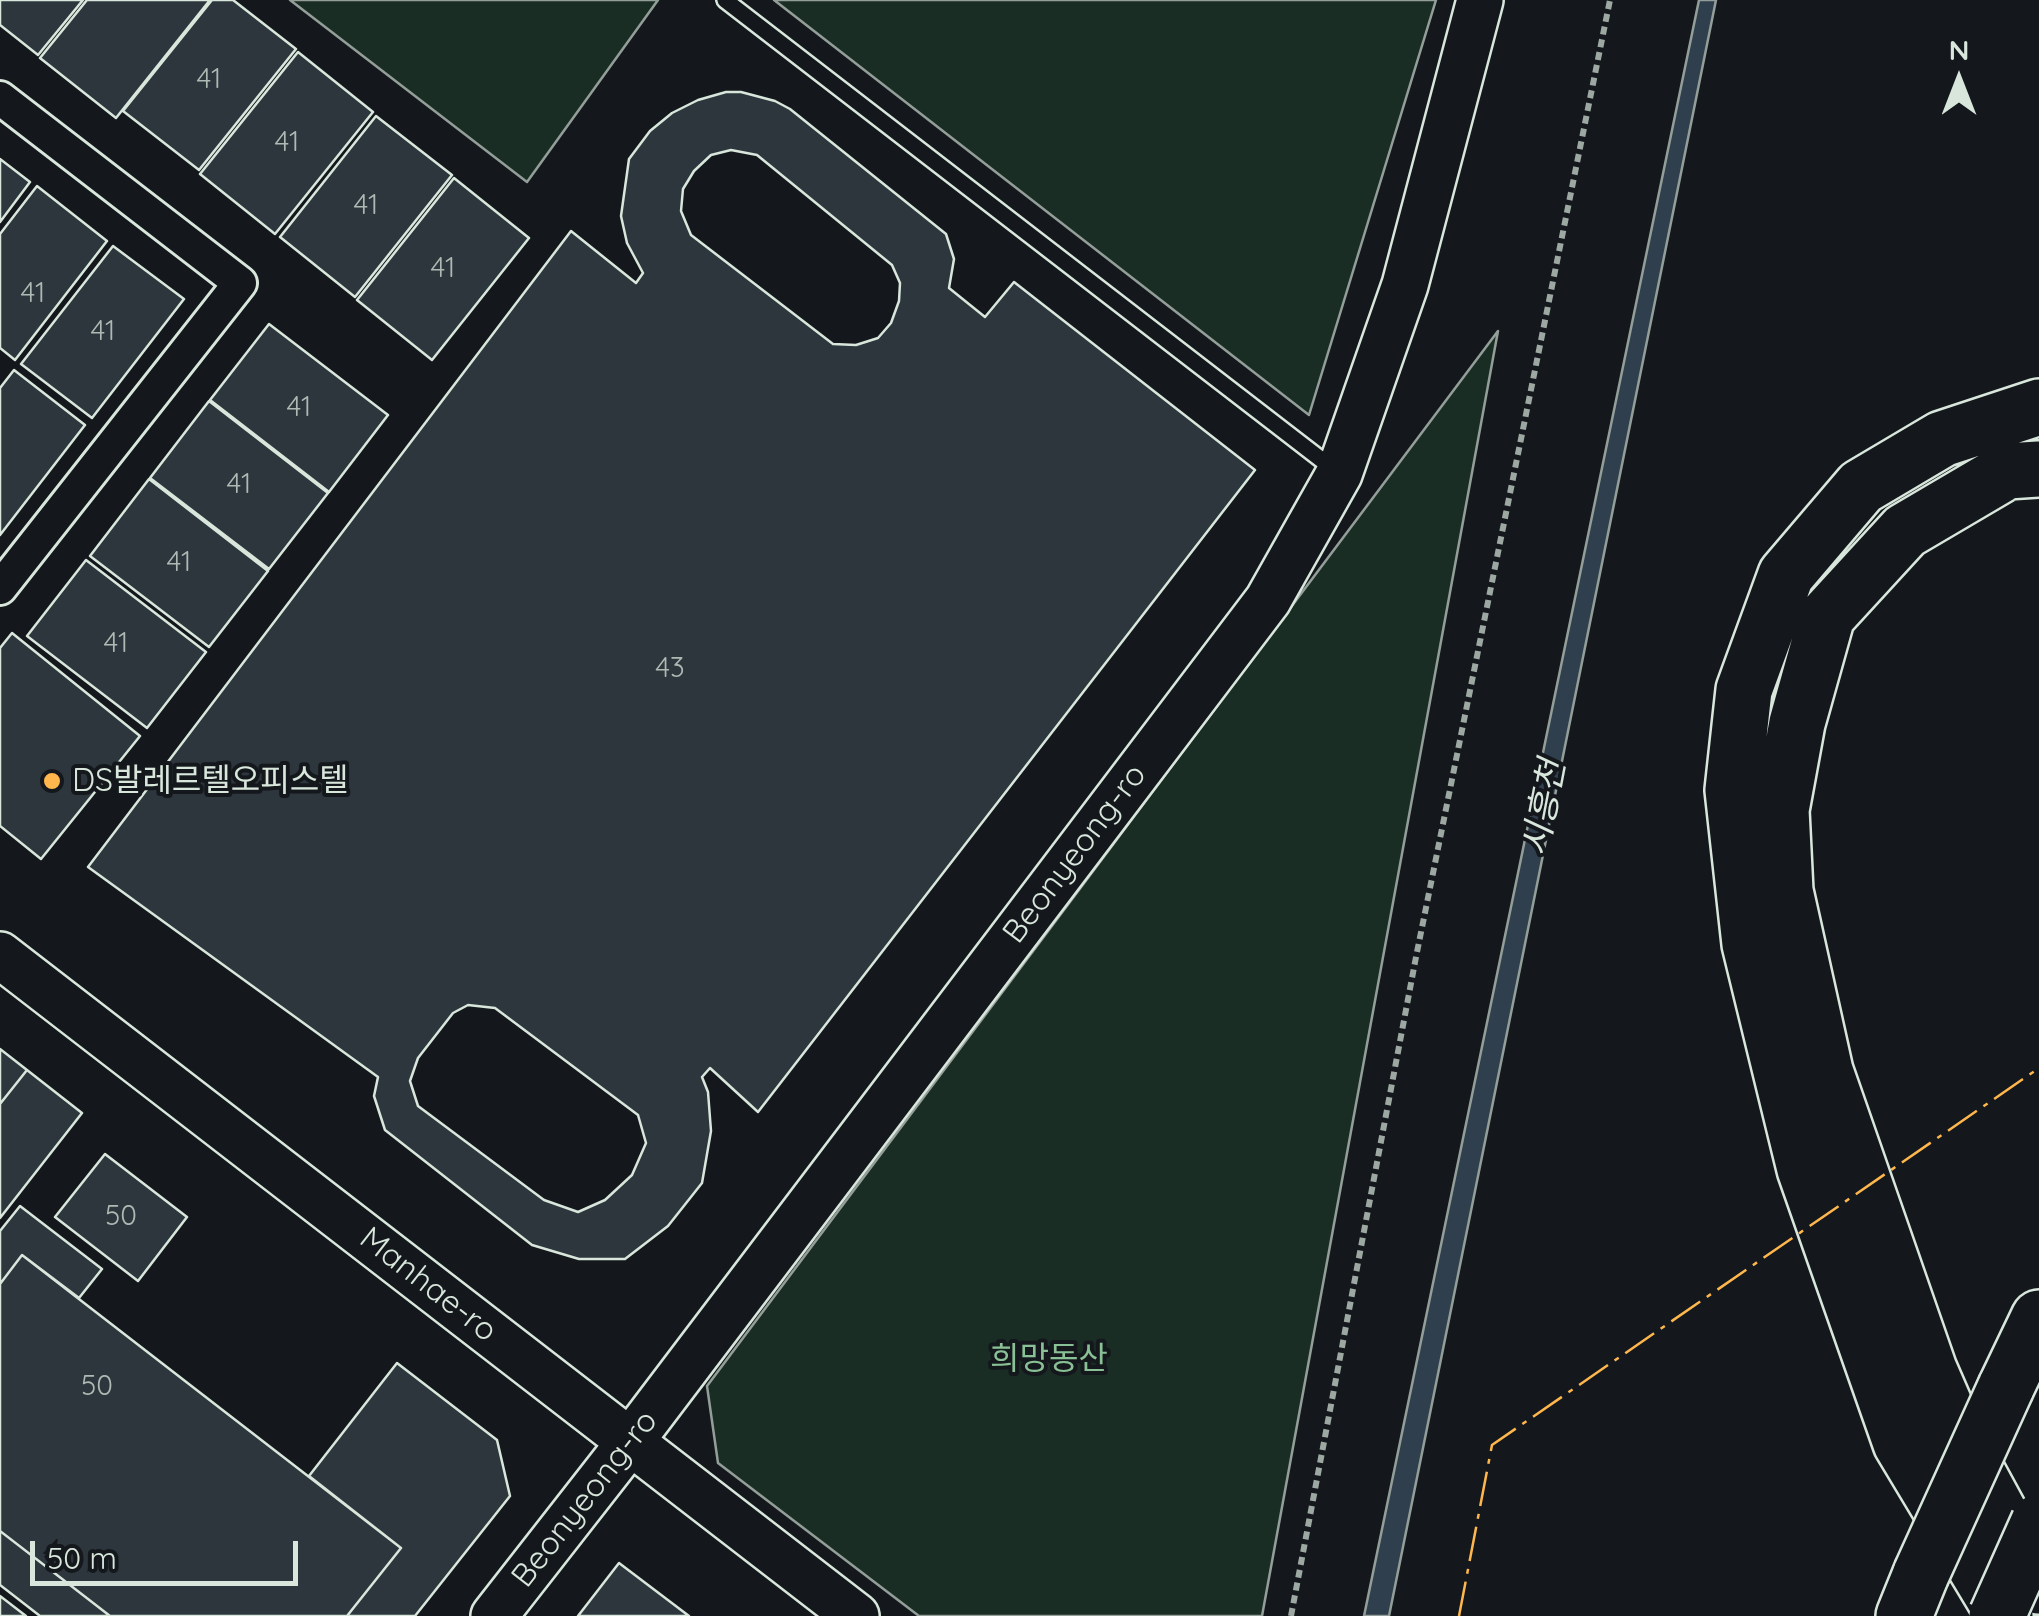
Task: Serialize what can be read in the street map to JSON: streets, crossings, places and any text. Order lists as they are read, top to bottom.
{
  "streets": {
    "street": ["Beonyeong-ro", "Manhae-ro"]
  },
  "crossings": [
    ["Beonyeong-ro", "Manhae-ro"]
  ],
  "water": ["시흥천"],
  "parks": ["희망동산"],
  "places": ["DS발레르텔오피스텔"],
  "house_numbers": [
    "41",
    "41",
    "41",
    "41",
    "41",
    "41",
    "41",
    "41",
    "41",
    "41",
    "43",
    "50",
    "50"
  ],
  "scale_bar": "50 m",
  "north": "top"
}
